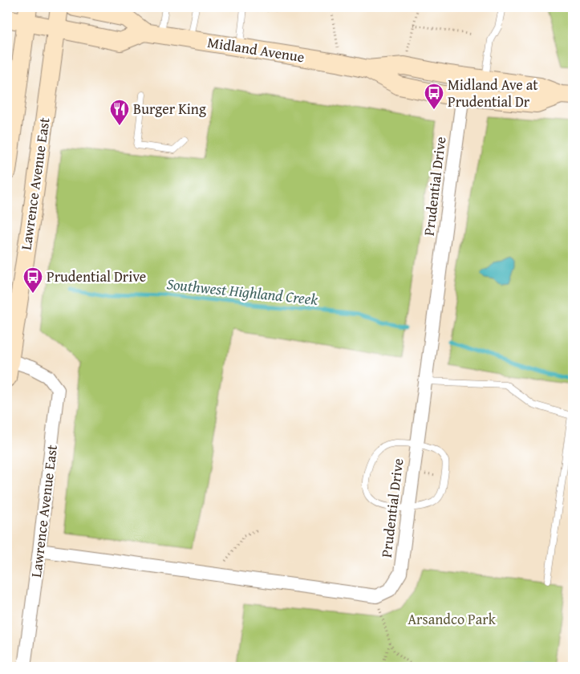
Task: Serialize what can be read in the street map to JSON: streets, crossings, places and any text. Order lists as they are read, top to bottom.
{
  "streets": {
    "main road": ["Midland Avenue", "Lawrence Avenue East"],
    "street": ["Prudential Drive"]
  },
  "crossings": [
    ["Midland Avenue", "Lawrence Avenue East"],
    ["Midland Avenue", "Prudential Drive"]
  ],
  "water": ["Southwest Highland Creek"],
  "parks": ["Arsandco Park"],
  "places": {
    "bus stop": ["Midland Ave at Prudential Dr", "Prudential Drive"],
    "restaurant": ["Burger King"]
  }
}
